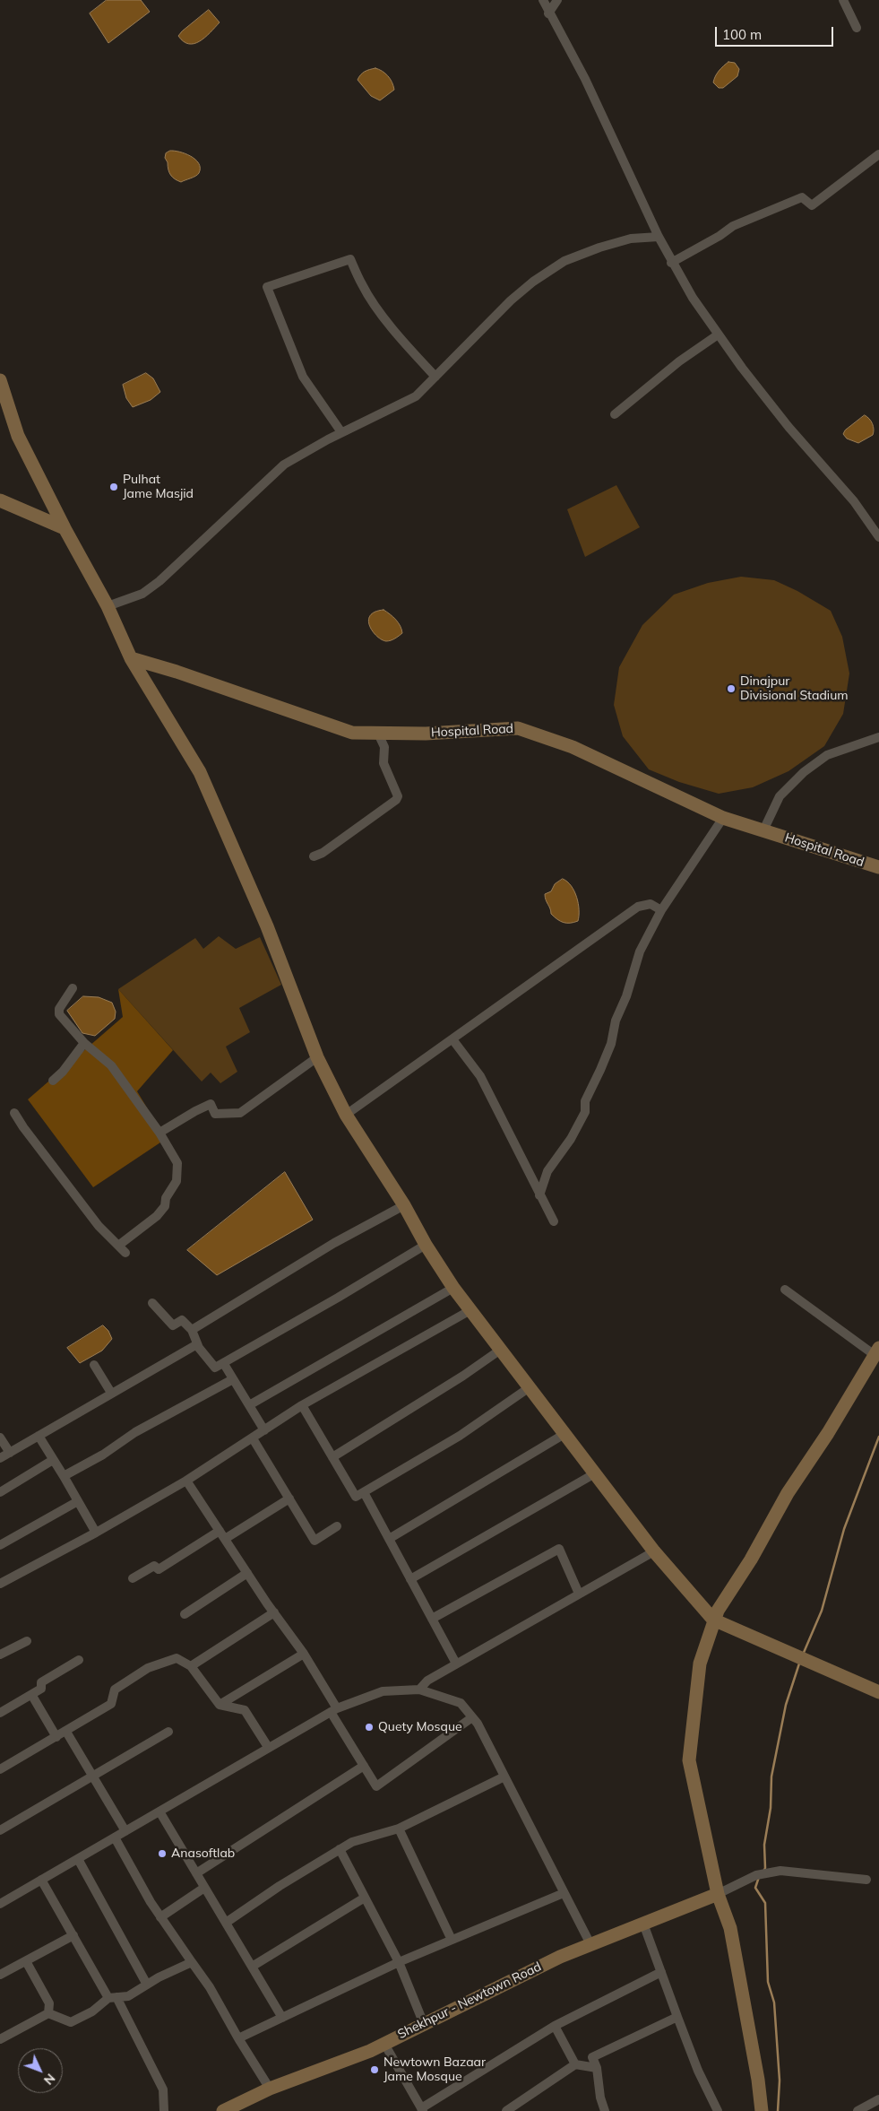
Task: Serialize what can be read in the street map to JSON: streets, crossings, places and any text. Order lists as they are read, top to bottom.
{
  "streets": {
    "street": ["Hospital Road", "Shekhpur - Newtown Road"]
  },
  "places": [
    "Pulhat Jame Masjid",
    "Dinajpur Divisional Stadium",
    "Quety Mosque",
    "Anasoftlab",
    "Newtown Bazaar Jame Mosque"
  ],
  "scale_bar": "100 m",
  "north": "bottom right"
}
